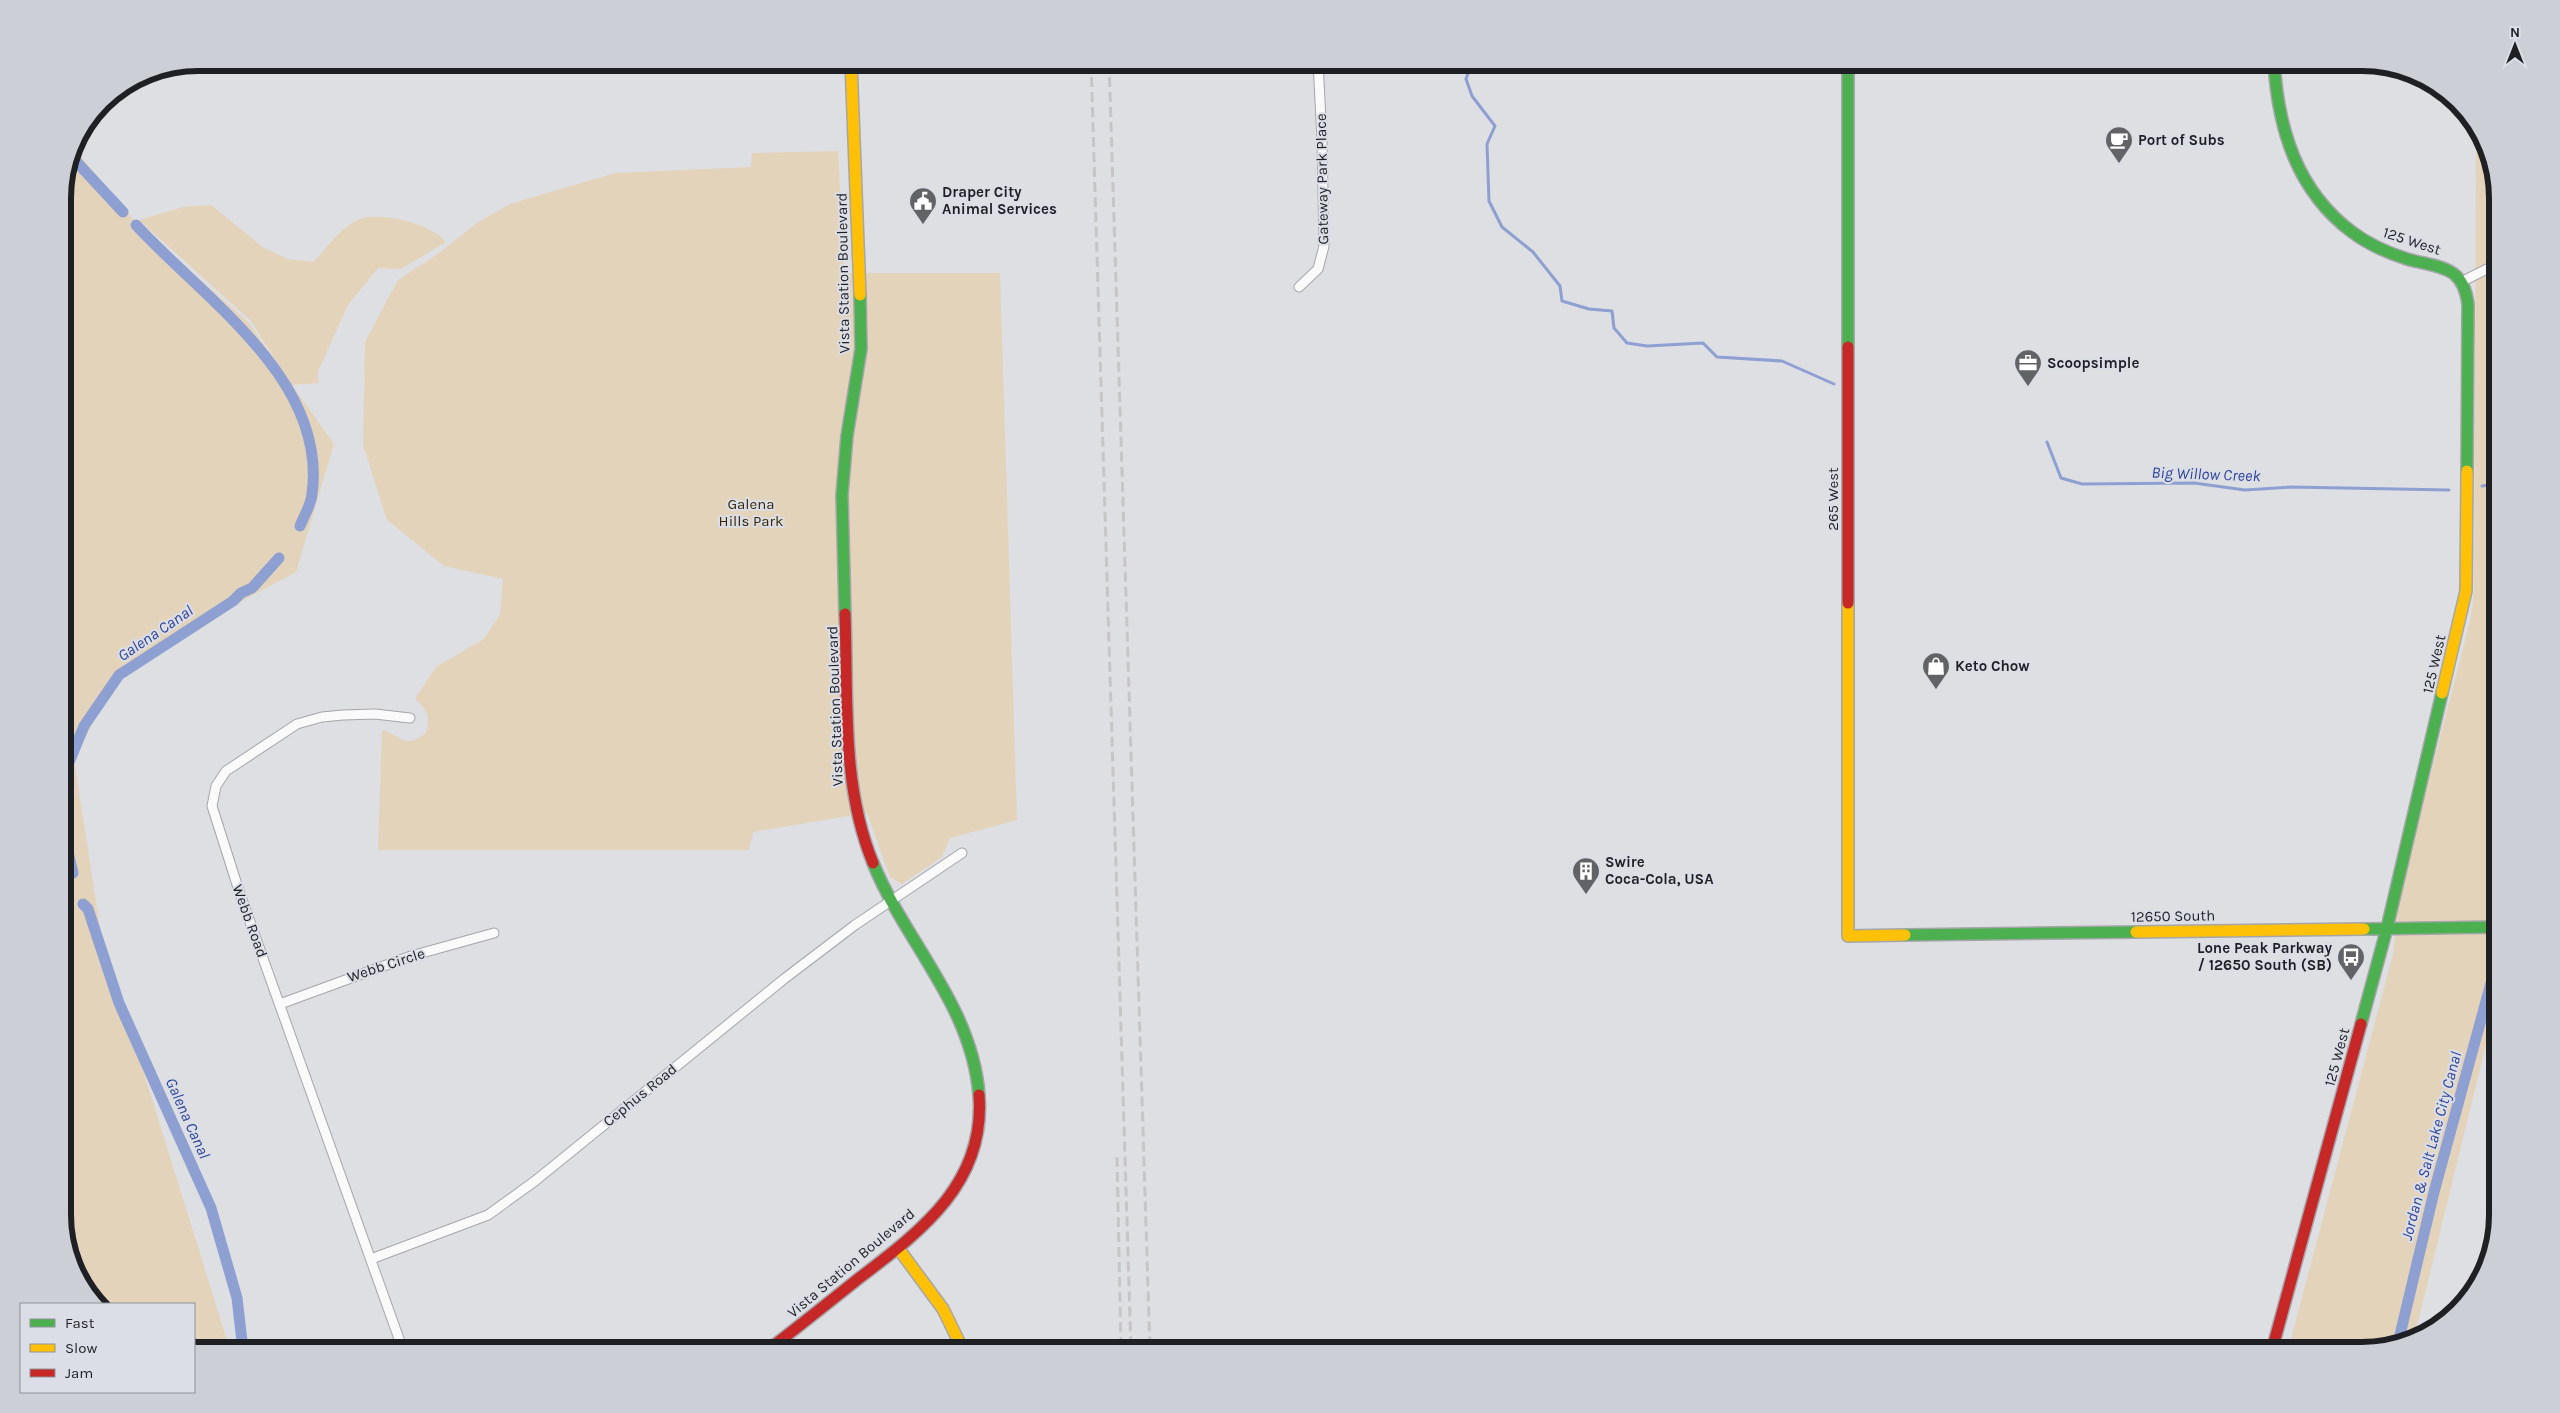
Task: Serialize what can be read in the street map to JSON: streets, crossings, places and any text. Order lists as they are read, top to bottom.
{
  "streets": {
    "street": [
      "Gateway Park Place",
      "125 West",
      "Vista Station Boulevard",
      "265 West",
      "12650 South",
      "Webb Road",
      "Webb Circle",
      "Cephus Road"
    ]
  },
  "crossings": [
    ["125 West", "12650 South"],
    ["Vista Station Boulevard", "Cephus Road"],
    ["265 West", "12650 South"],
    ["Webb Road", "Webb Circle"],
    ["Webb Road", "Cephus Road"]
  ],
  "water": ["Big Willow Creek", "Galena Canal", "Jordan & Salt Lake City Canal"],
  "parks": ["Galena Hills Park"],
  "places": {
    "cafe": ["Port of Subs"],
    "public building": ["Draper City Animal Services"],
    "office": ["Scoopsimple"],
    "shop": ["Keto Chow"],
    "building": ["Swire Coca-Cola, USA"],
    "bus stop": ["Lone Peak Parkway / 12650 South (SB)"]
  },
  "legend": ["Fast", "Slow", "Jam"],
  "north": "top"
}
